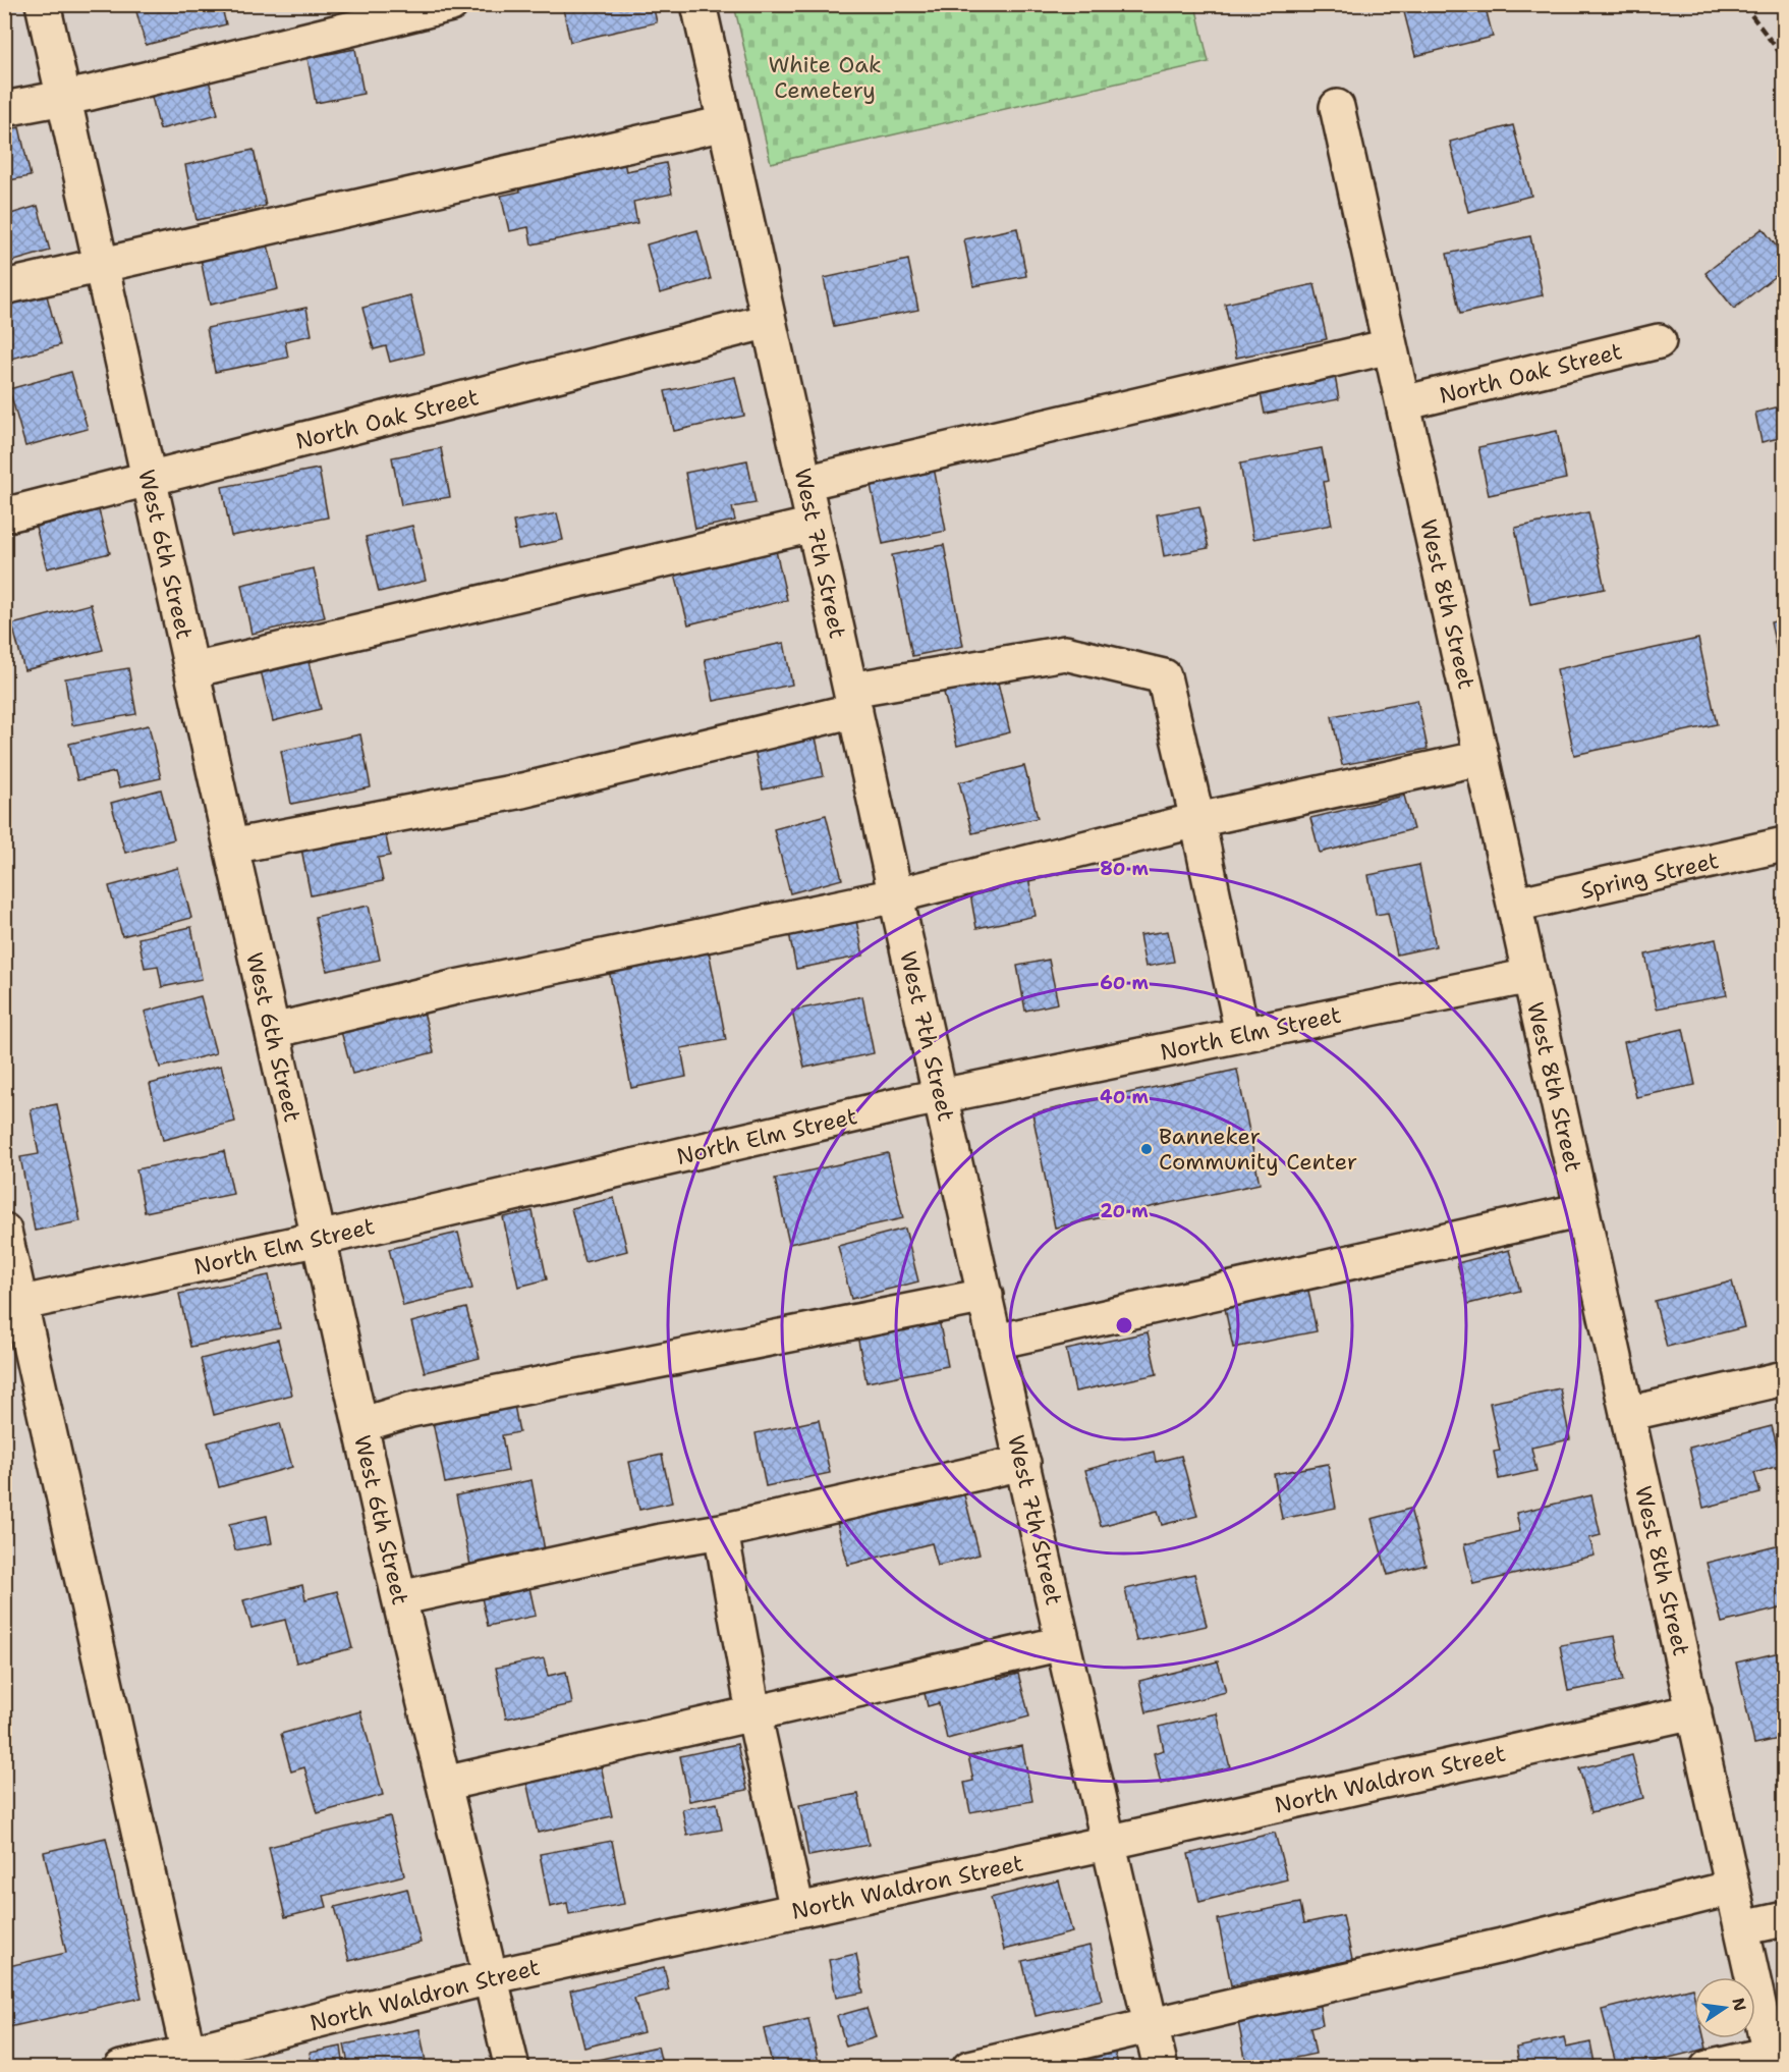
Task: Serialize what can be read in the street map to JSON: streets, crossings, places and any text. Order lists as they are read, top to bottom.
{
  "streets": {
    "street": [
      "North Oak Street",
      "West 7th Street",
      "West 6th Street",
      "West 8th Street",
      "Spring Street",
      "North Elm Street",
      "North Waldron Street"
    ]
  },
  "crossings": [
    ["North Oak Street", "West 7th Street"],
    ["North Oak Street", "West 6th Street"],
    ["North Oak Street", "West 8th Street"],
    ["West 7th Street", "North Elm Street"],
    ["West 7th Street", "North Waldron Street"],
    ["West 6th Street", "North Elm Street"],
    ["West 6th Street", "North Waldron Street"],
    ["West 8th Street", "Spring Street"],
    ["West 8th Street", "North Elm Street"],
    ["West 8th Street", "North Waldron Street"]
  ],
  "parks": ["White Oak Cemetery"],
  "places": ["Banneker Community Center"],
  "north": "right",
  "rings": [
    "80 m",
    "60 m",
    "40 m",
    "20 m"
  ]
}
